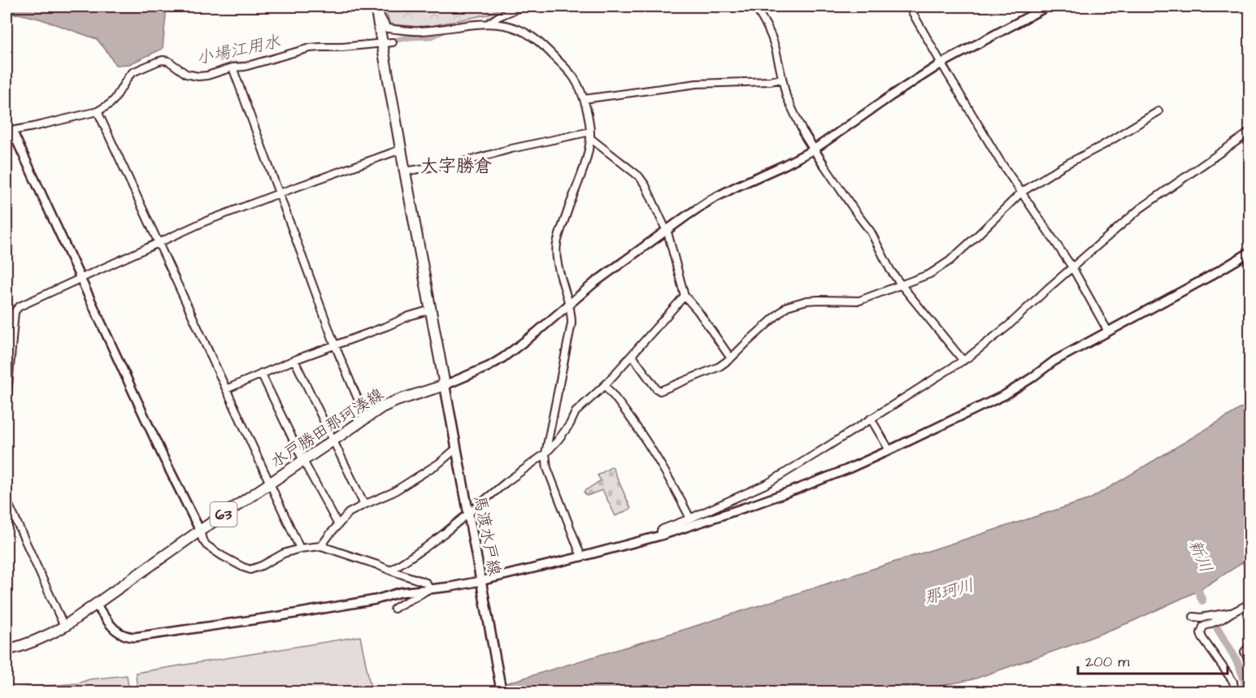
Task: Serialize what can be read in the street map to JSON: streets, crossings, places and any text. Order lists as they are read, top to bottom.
{
  "streets": {
    "main road": ["水戸勝田那珂湊線", "63", "馬渡水戸線"]
  },
  "crossings": [
    ["水戸勝田那珂湊線", "馬渡水戸線"]
  ],
  "districts": ["大字勝倉"],
  "water": ["小場江用水", "新川", "那珂川"],
  "scale_bar": "200 m"
}
